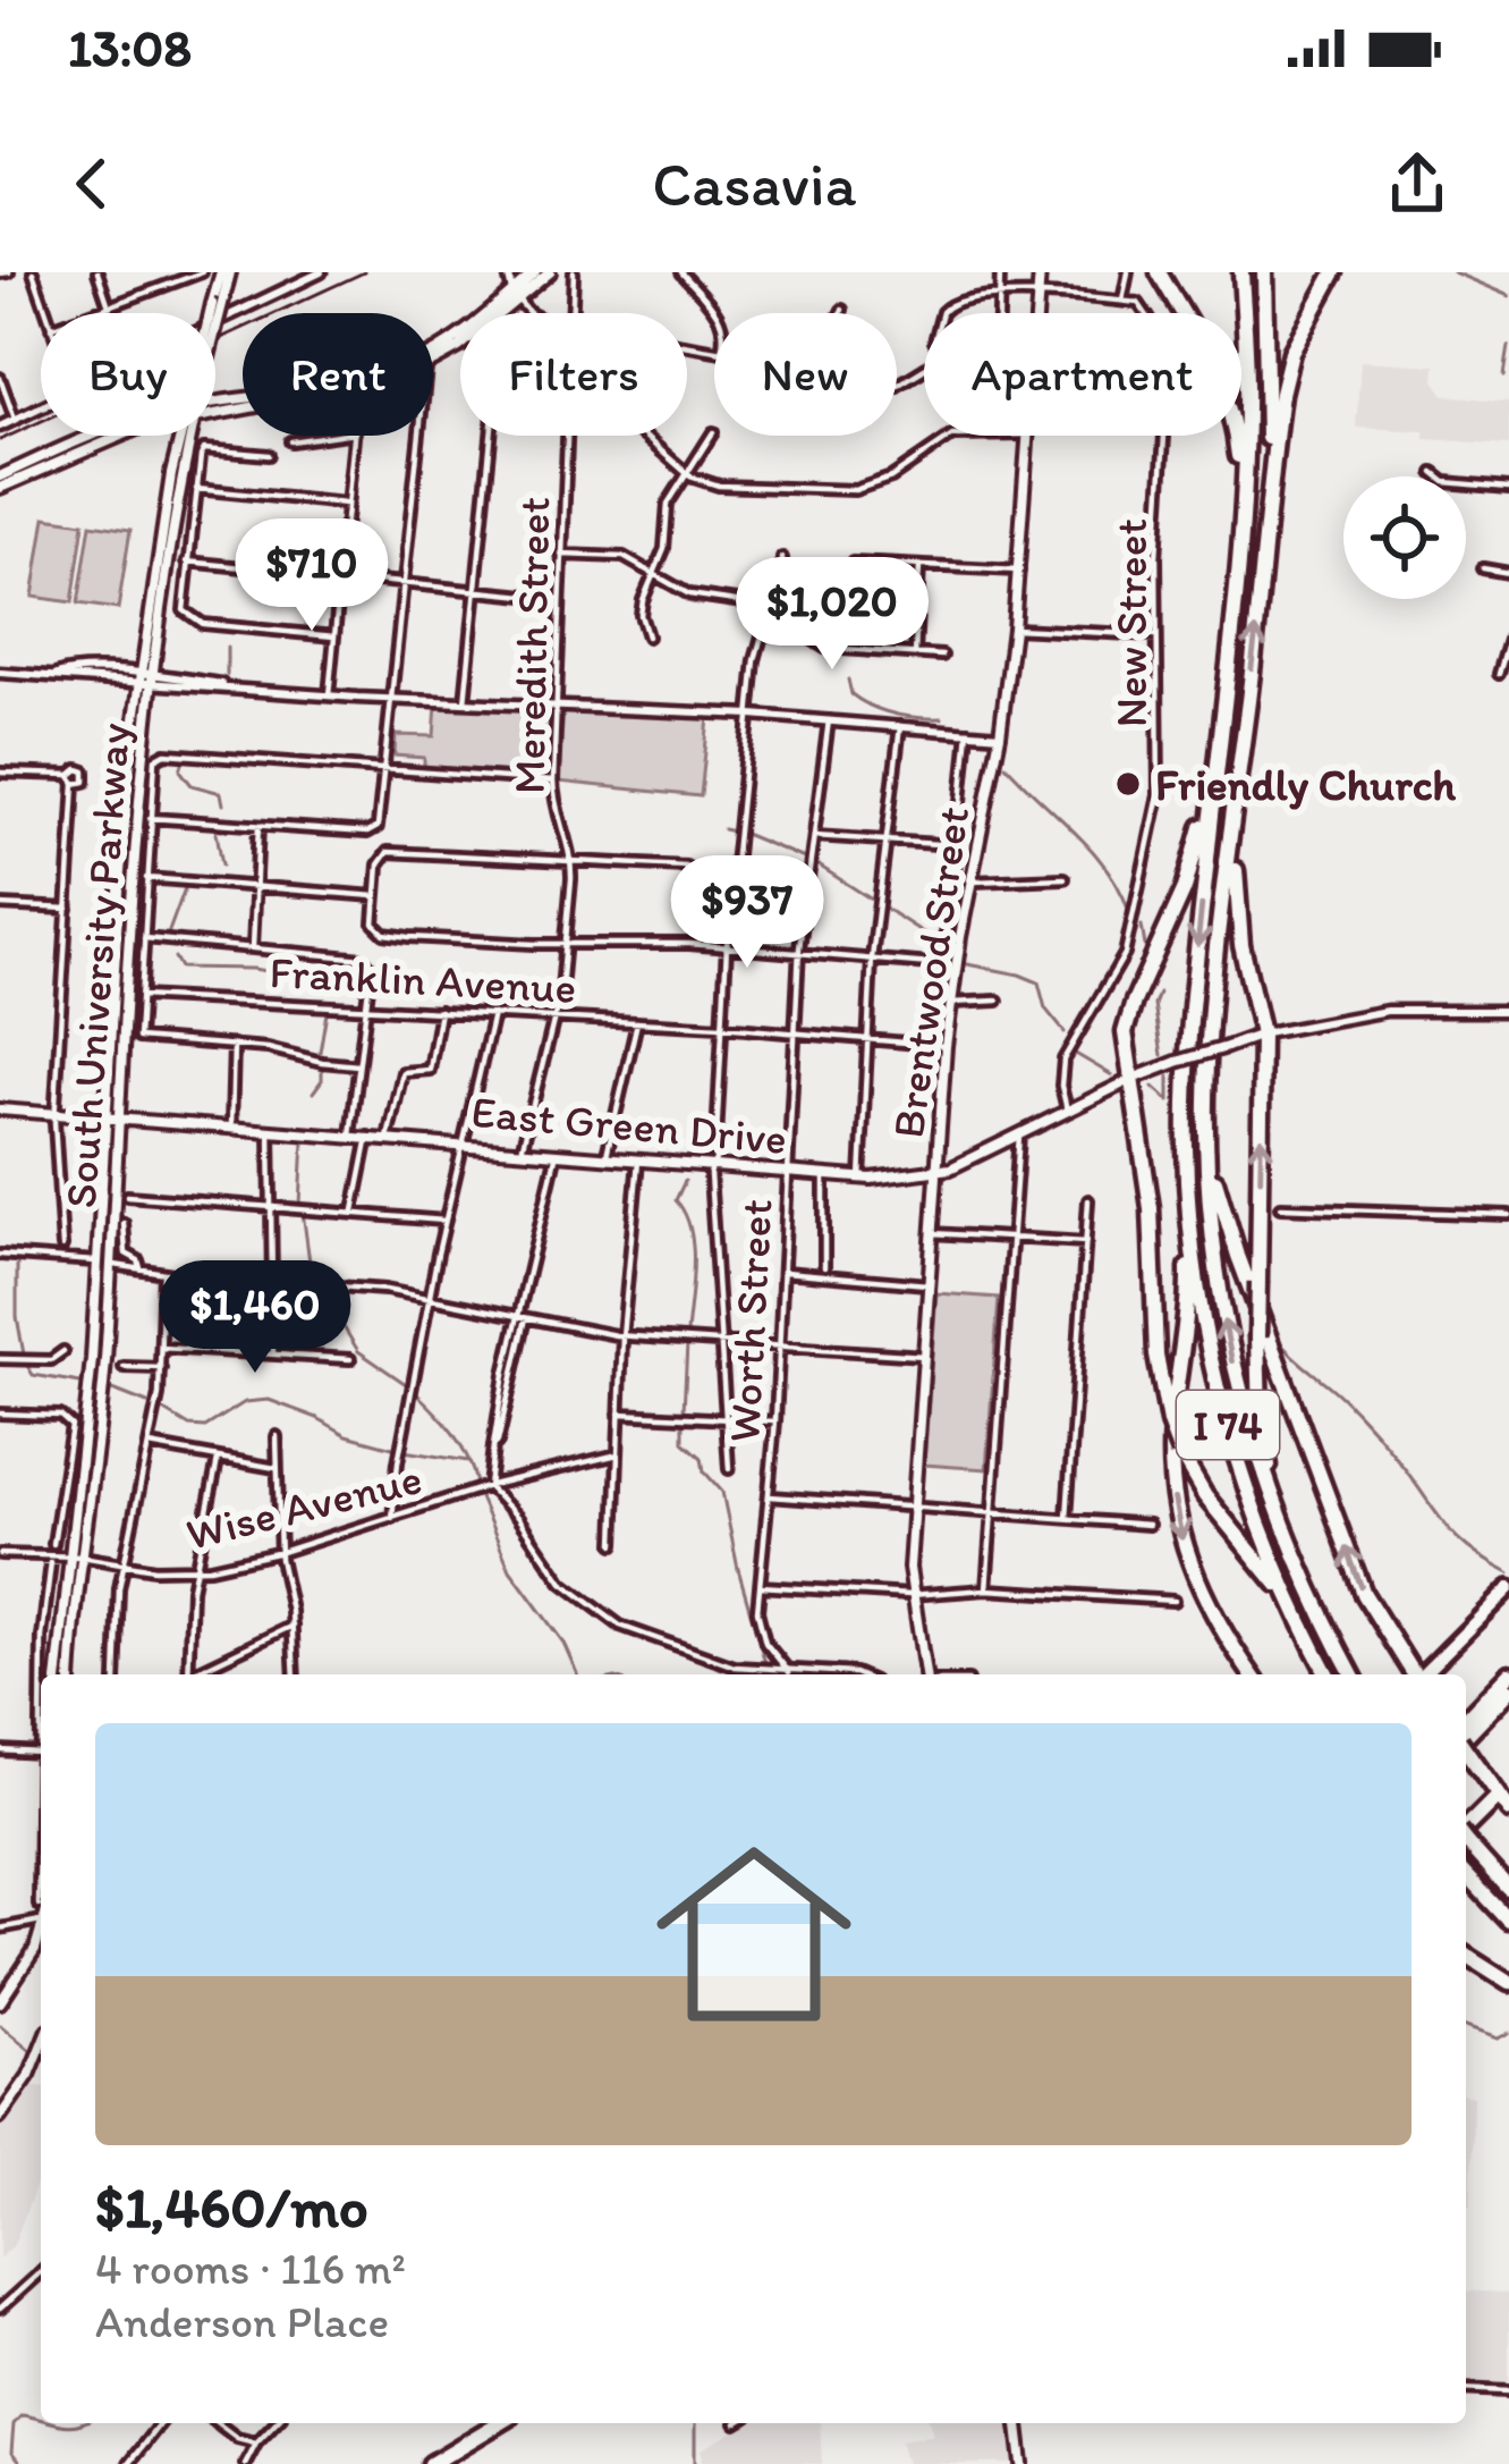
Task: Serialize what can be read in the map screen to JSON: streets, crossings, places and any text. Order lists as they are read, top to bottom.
{
  "streets": {
    "highway": ["I 74"],
    "main road": ["South University Parkway", "Brentwood Street", "East Green Drive"],
    "street": [
      "New Street",
      "Meredith Street",
      "Franklin Avenue",
      "Worth Street",
      "Wise Avenue"
    ]
  },
  "crossings": [
    ["New Street", "East Green Drive"],
    ["Meredith Street", "Franklin Avenue"],
    ["Meredith Street", "East Green Drive"],
    ["South University Parkway", "East Green Drive"],
    ["South University Parkway", "Wise Avenue"],
    ["Brentwood Street", "Franklin Avenue"],
    ["Brentwood Street", "East Green Drive"],
    ["Franklin Avenue", "Worth Street"],
    ["East Green Drive", "Worth Street"]
  ],
  "places": ["Friendly Church"],
  "page": {
    "status": "13:08",
    "header": "Casavia",
    "chip": [
      "Buy",
      "Rent",
      "Filters",
      "New",
      "Apartment"
    ],
    "price": [
      "$710",
      "$1,020",
      "$937",
      "$1,460"
    ],
    "list": [
      {
        "name": "$1,460/mo",
        "note": "4 rooms · 116 m² · Anderson Place"
      }
    ]
  }
}
